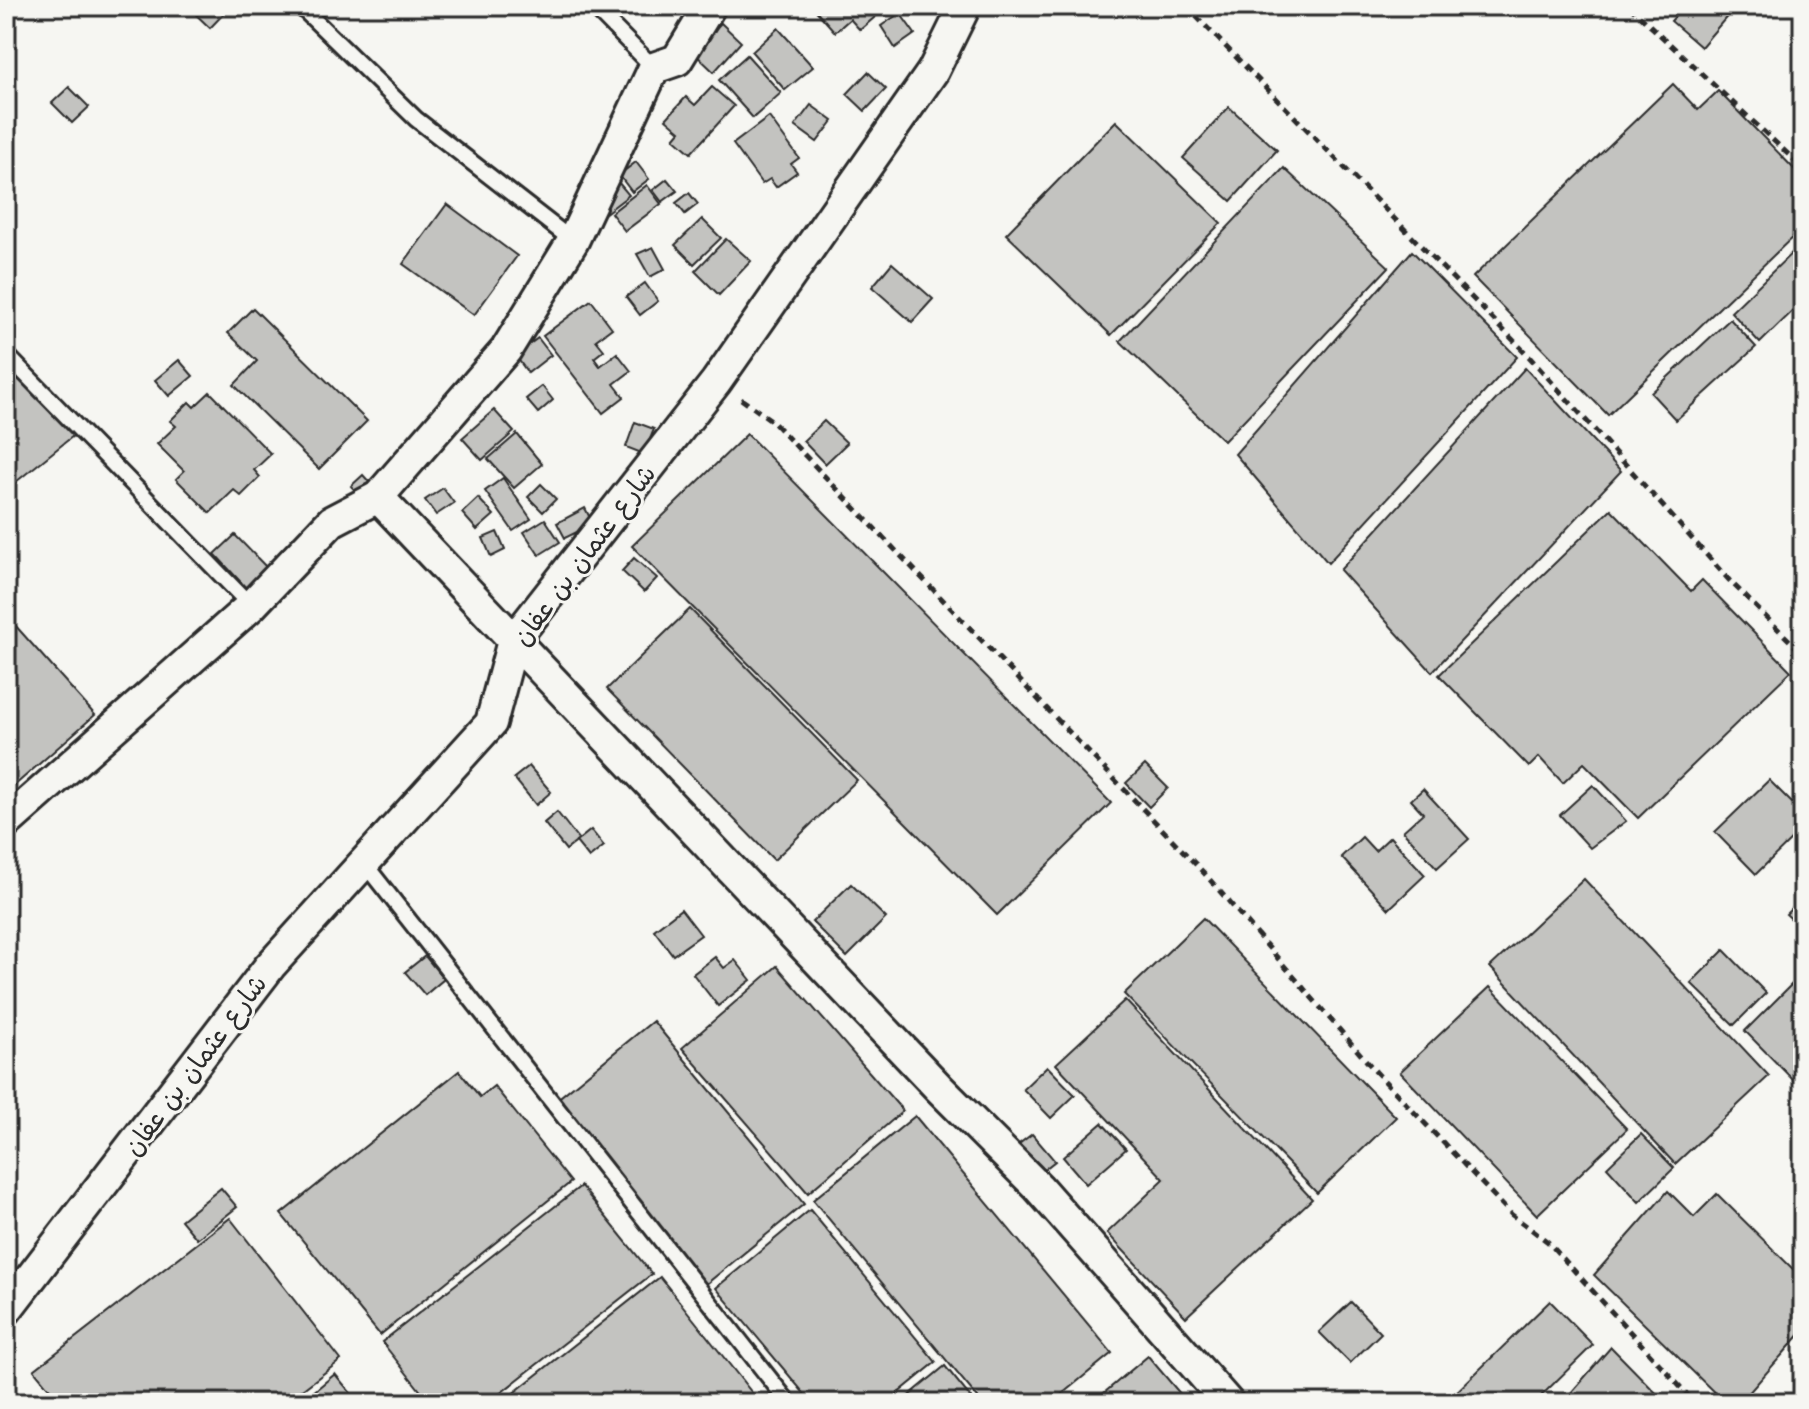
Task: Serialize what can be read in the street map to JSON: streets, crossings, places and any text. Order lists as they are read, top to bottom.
{
  "streets": {
    "street": ["شارع عثمان بن عفان"]
  }
}
